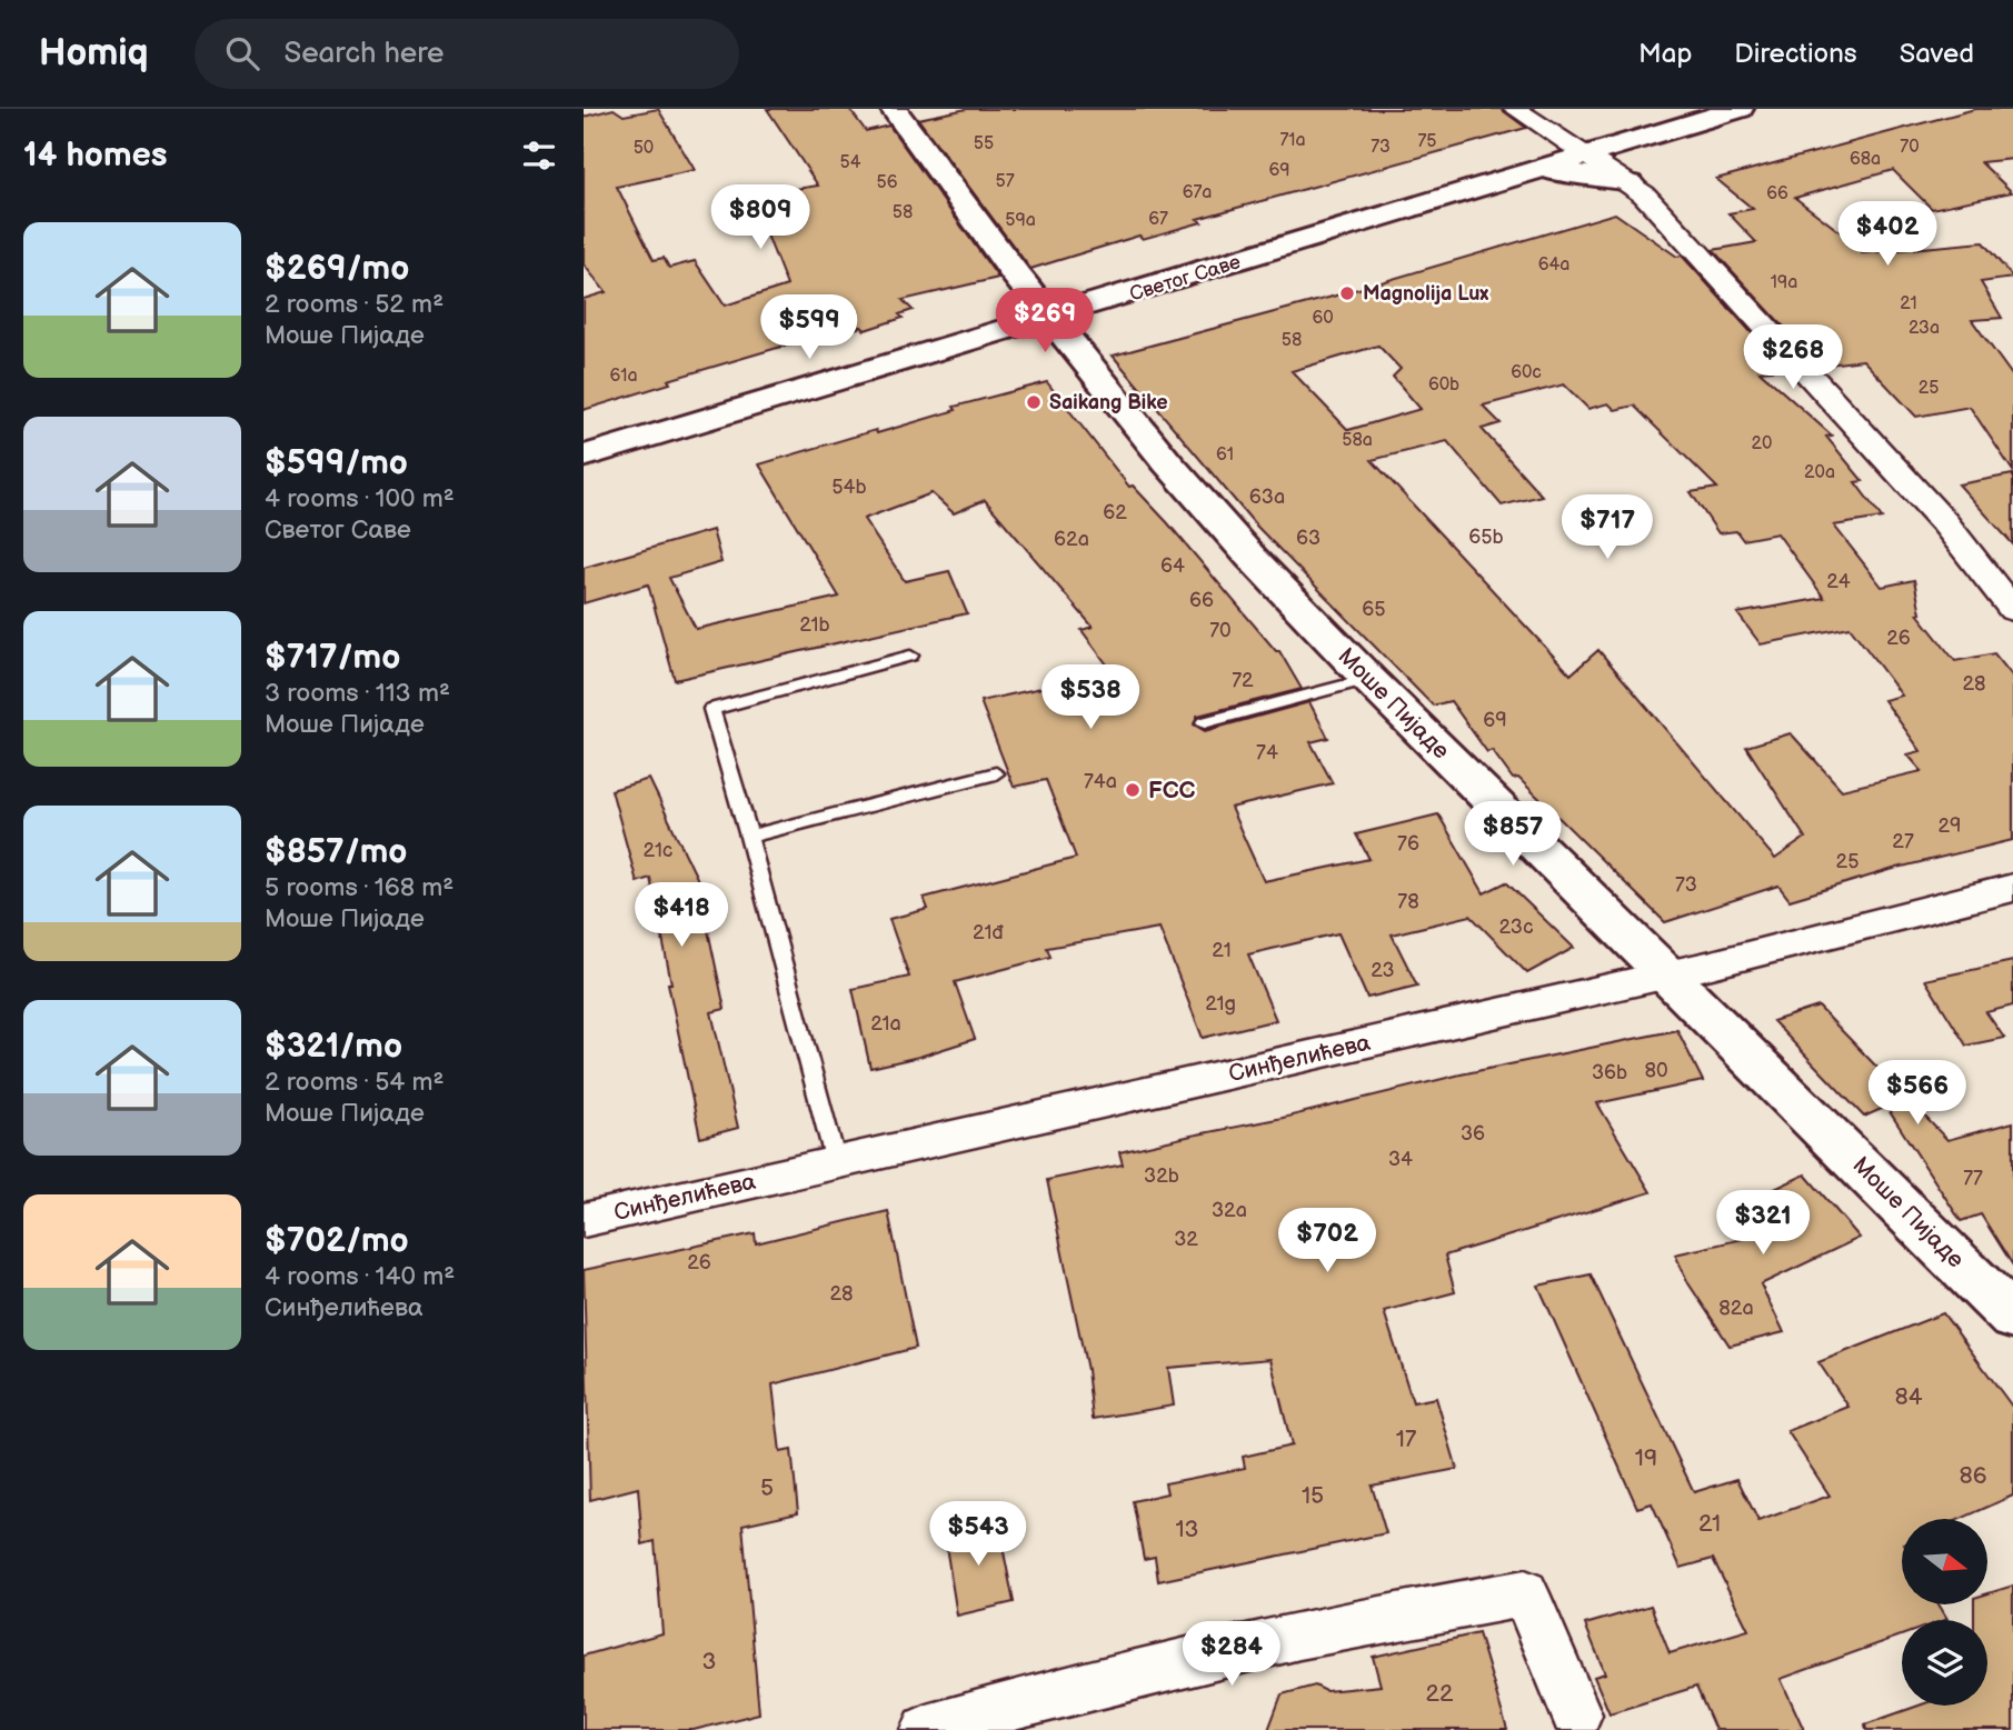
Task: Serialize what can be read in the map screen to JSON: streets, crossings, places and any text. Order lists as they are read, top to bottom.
{
  "streets": {
    "main road": ["Светог Саве", "Моше Пијаде"],
    "street": ["Синђелићева"]
  },
  "crossings": [
    ["Светог Саве", "Моше Пијаде"],
    ["Моше Пијаде", "Синђелићева"]
  ],
  "places": ["Magnolija Lux", "Saikang Bike", "FCC"],
  "house_numbers": [
    "71a",
    "75",
    "55",
    "73",
    "70",
    "50",
    "68a",
    "54",
    "69",
    "57",
    "56",
    "67a",
    "66",
    "58",
    "67",
    "59a",
    "64a",
    "19a",
    "21",
    "60",
    "23a",
    "58",
    "60c",
    "61a",
    "60b",
    "25",
    "58a",
    "20",
    "61",
    "20a",
    "54b",
    "63a",
    "62",
    "65b",
    "63",
    "62a",
    "64",
    "24",
    "66",
    "65",
    "21b",
    "70",
    "26",
    "72",
    "28",
    "69",
    "74",
    "74a",
    "29",
    "27",
    "76",
    "21c",
    "25",
    "73",
    "78",
    "23c",
    "21đ",
    "21",
    "23",
    "21g",
    "21a",
    "80",
    "36b",
    "36",
    "34",
    "32b",
    "77",
    "32a",
    "32",
    "26",
    "28",
    "82a",
    "84",
    "17",
    "19",
    "86",
    "5",
    "15",
    "21",
    "13",
    "3",
    "22"
  ],
  "north": "right",
  "page": {
    "header": "Homiq",
    "search": "Search here",
    "nav": ["Map", "Directions", "Saved"],
    "heading": "14 homes",
    "price": [
      "$809",
      "$402",
      "$269",
      "$599",
      "$268",
      "$717",
      "$538",
      "$857",
      "$418",
      "$566",
      "$321",
      "$702",
      "$543",
      "$284"
    ],
    "list": [
      {
        "name": "$269/mo",
        "note": "2 rooms · 52 m² · Моше Пијаде"
      },
      {
        "name": "$599/mo",
        "note": "4 rooms · 100 m² · Светог Саве"
      },
      {
        "name": "$717/mo",
        "note": "3 rooms · 113 m² · Моше Пијаде"
      },
      {
        "name": "$857/mo",
        "note": "5 rooms · 168 m² · Моше Пијаде"
      },
      {
        "name": "$321/mo",
        "note": "2 rooms · 54 m² · Моше Пијаде"
      },
      {
        "name": "$702/mo",
        "note": "4 rooms · 140 m² · Синђелићева"
      }
    ]
  }
}
